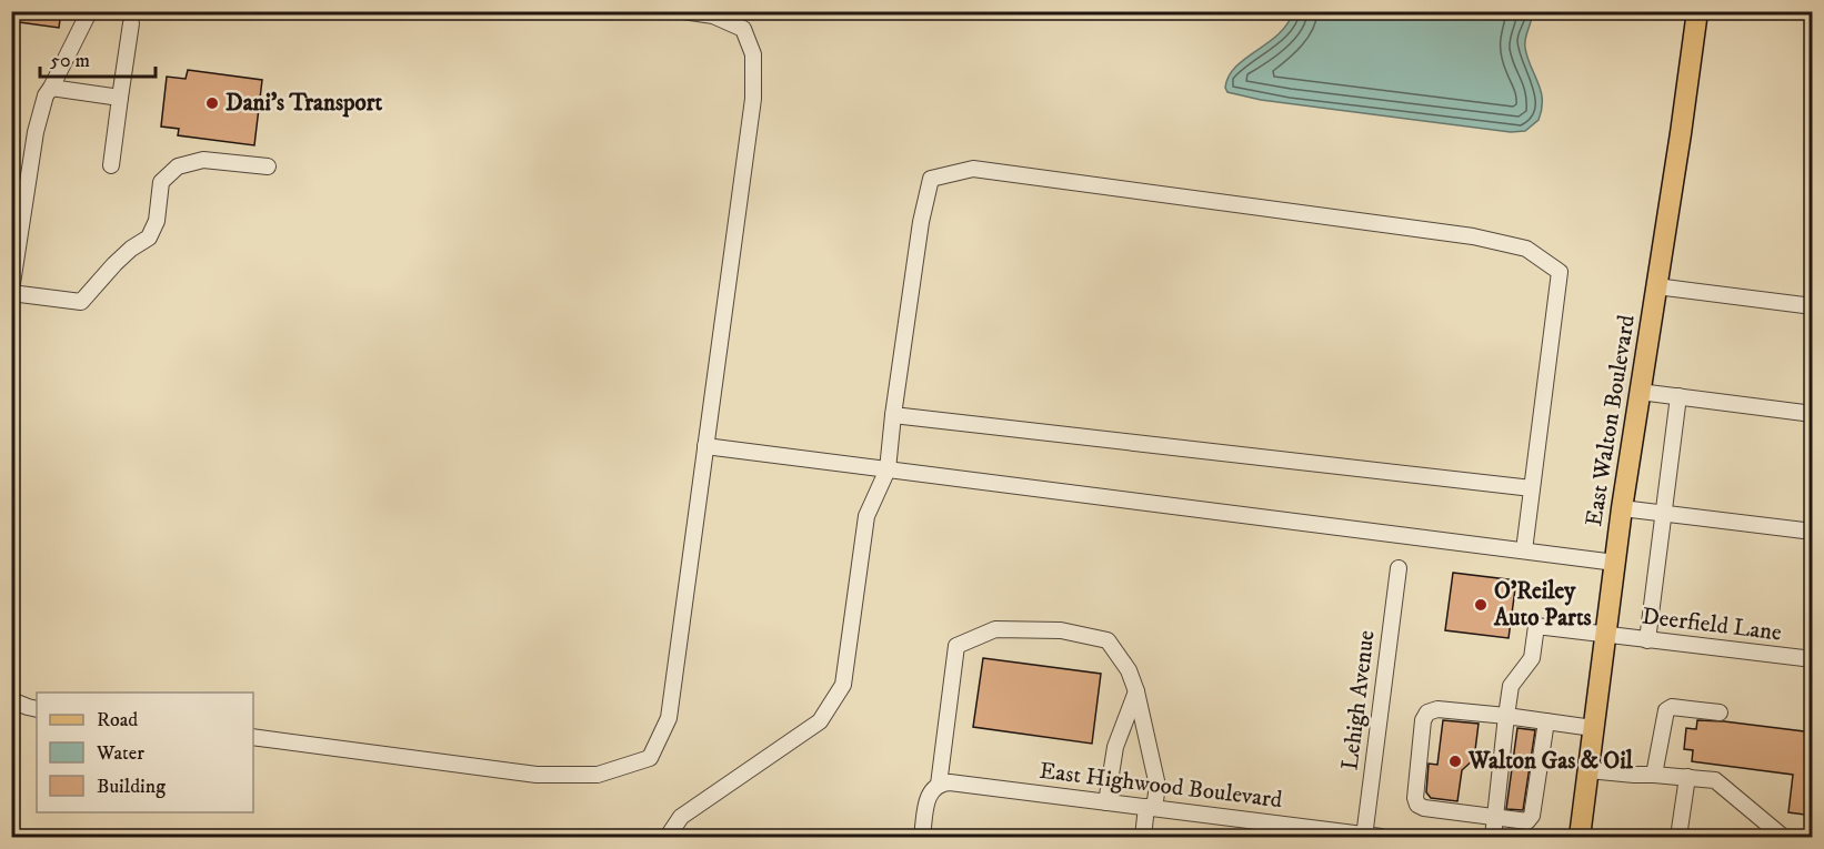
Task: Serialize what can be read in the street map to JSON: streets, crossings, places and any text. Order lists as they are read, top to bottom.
{
  "streets": {
    "main road": ["East Walton Boulevard"],
    "street": ["Deerfield Lane", "Lehigh Avenue", "East Highwood Boulevard"]
  },
  "crossings": [
    ["East Walton Boulevard", "Deerfield Lane"],
    ["Lehigh Avenue", "East Highwood Boulevard"]
  ],
  "places": ["Dani's Transport", "O'Reiley Auto Parts", "Walton Gas & Oil"],
  "legend": ["Road", "Water", "Building"],
  "scale_bar": "50 m"
}
